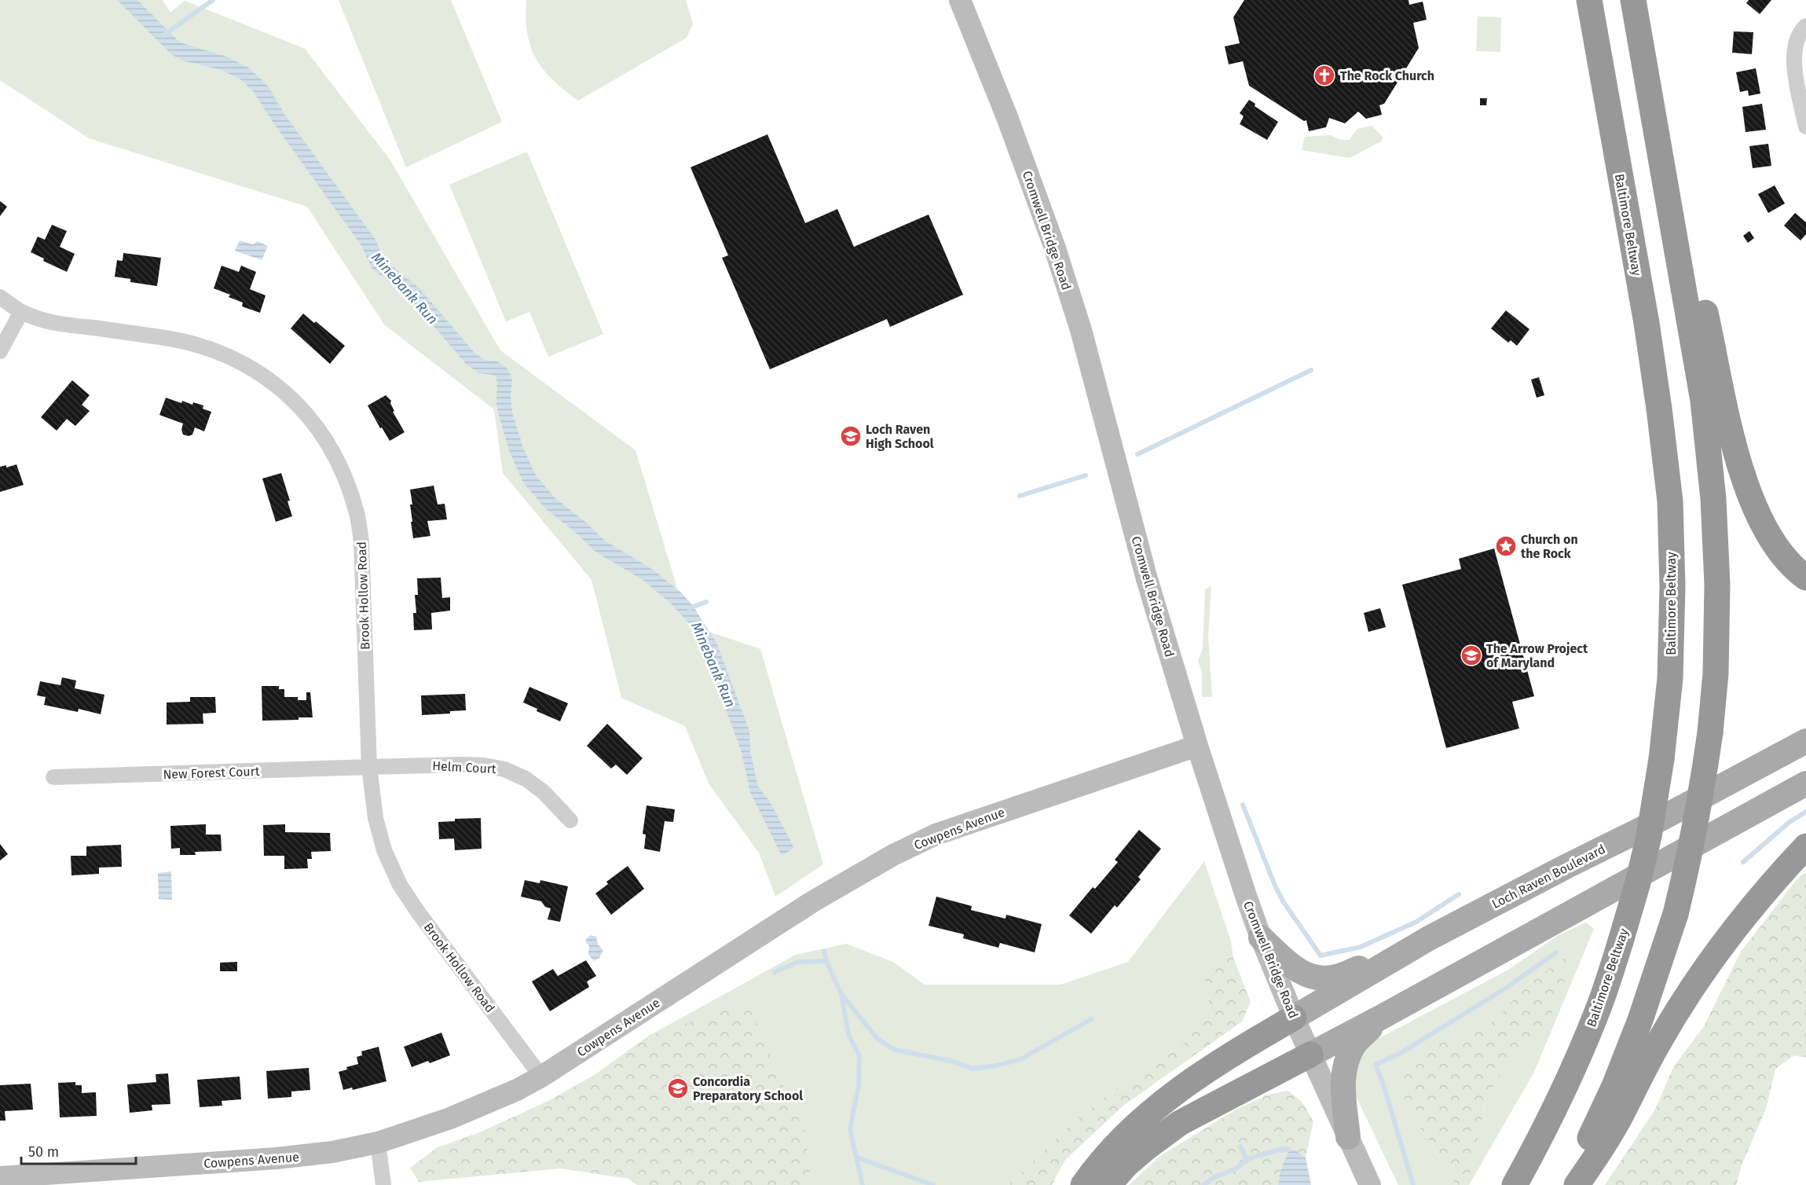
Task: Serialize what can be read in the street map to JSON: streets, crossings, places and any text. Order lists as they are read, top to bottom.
{
  "streets": {
    "highway": ["Baltimore Beltway"],
    "main road": ["Loch Raven Boulevard"],
    "street": [
      "Cromwell Bridge Road",
      "Brook Hollow Road",
      "Helm Court",
      "New Forest Court",
      "Cowpens Avenue"
    ]
  },
  "crossings": [
    ["Cromwell Bridge Road", "Cowpens Avenue"],
    ["Cromwell Bridge Road", "Loch Raven Boulevard"],
    ["Brook Hollow Road", "Helm Court"],
    ["Brook Hollow Road", "New Forest Court"],
    ["Brook Hollow Road", "Cowpens Avenue"],
    ["Helm Court", "New Forest Court"]
  ],
  "water": ["Minebank Run"],
  "places": {
    "church": ["The Rock Church"],
    "school or university": ["Loch Raven High School", "The Arrow Project of Maryland", "Concordia Preparatory School"],
    "place": ["Church on the Rock"]
  },
  "scale_bar": "50 m"
}
